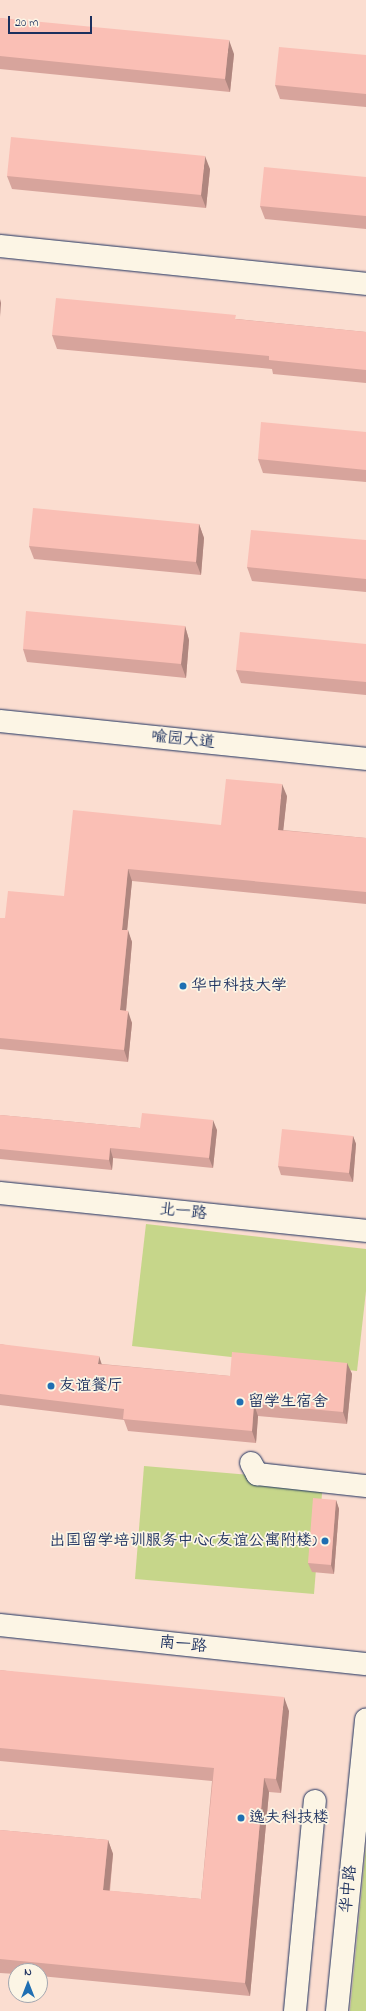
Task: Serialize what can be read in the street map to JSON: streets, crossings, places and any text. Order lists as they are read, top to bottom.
{
  "streets": {
    "street": [
      "喻园大道",
      "北一路",
      "南一路",
      "华中路"
    ]
  },
  "places": [
    "华中科技大学",
    "友谊餐厅",
    "留学生宿舍",
    "出国留学培训服务中心(友谊公寓附楼)",
    "逸夫科技楼"
  ],
  "scale_bar": "20 m",
  "north": "top"
}
